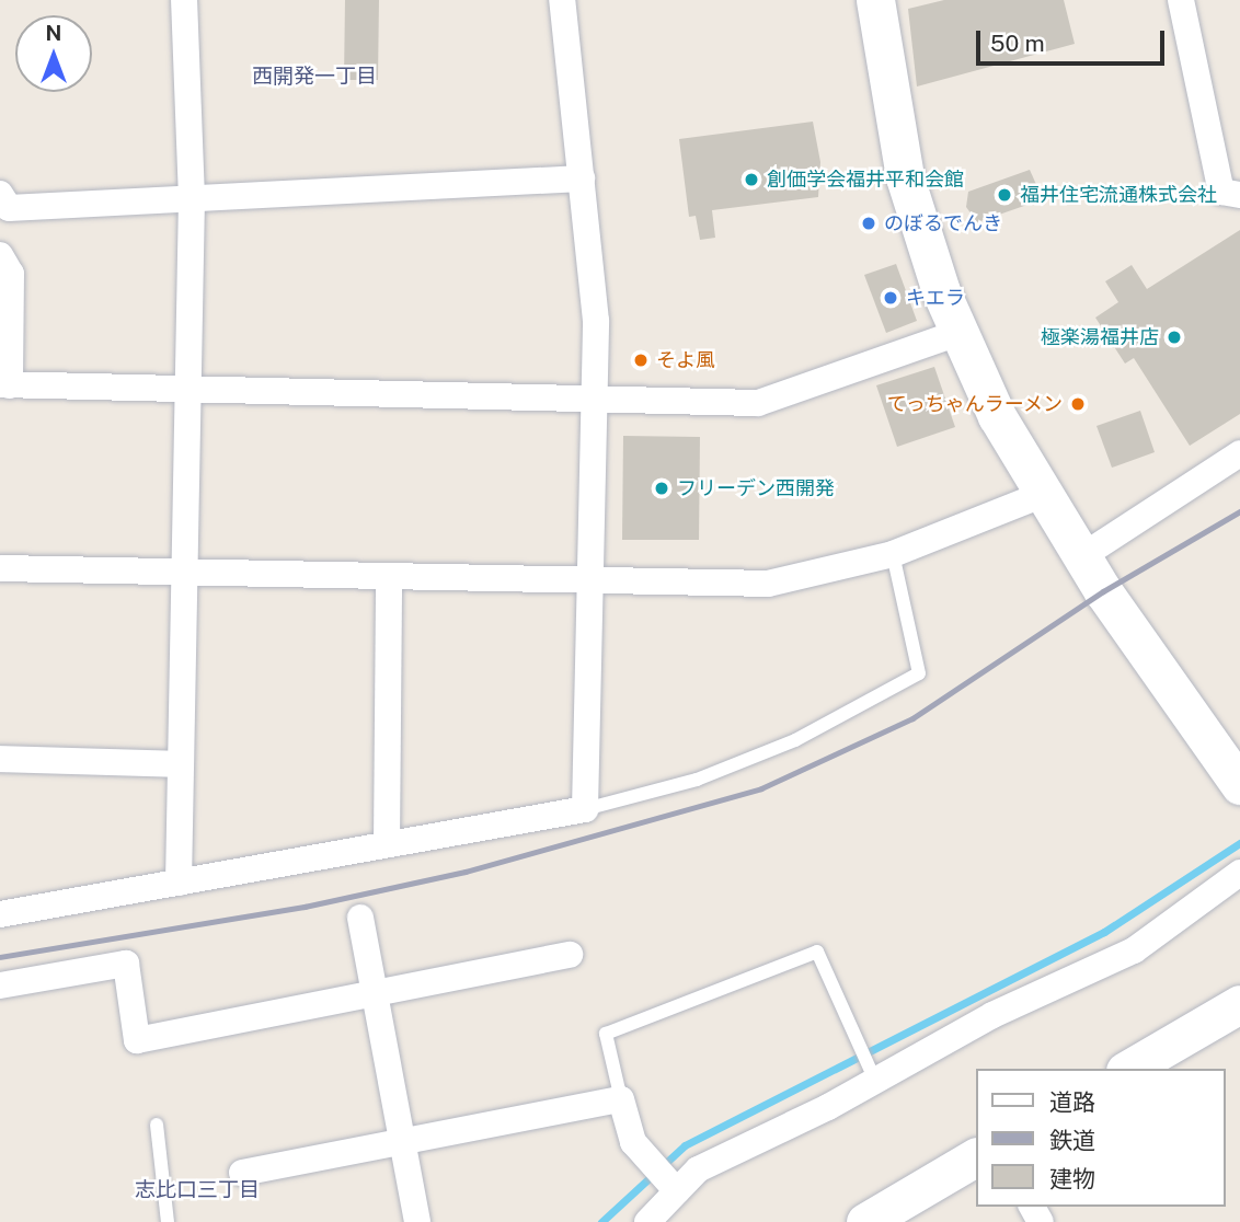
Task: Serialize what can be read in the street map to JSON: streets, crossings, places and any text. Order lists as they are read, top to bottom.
{
  "districts": ["西開発一丁目", "志比口三丁目"],
  "places": [
    "創価学会福井平和会館",
    "福井住宅流通株式会社",
    "のぼるでんき",
    "キエラ",
    "極楽湯福井店",
    "そよ風",
    "てっちゃんラーメン",
    "フリーデン西開発"
  ],
  "legend": ["道路", "鉄道", "建物"],
  "scale_bar": "50 m",
  "north": "top"
}
